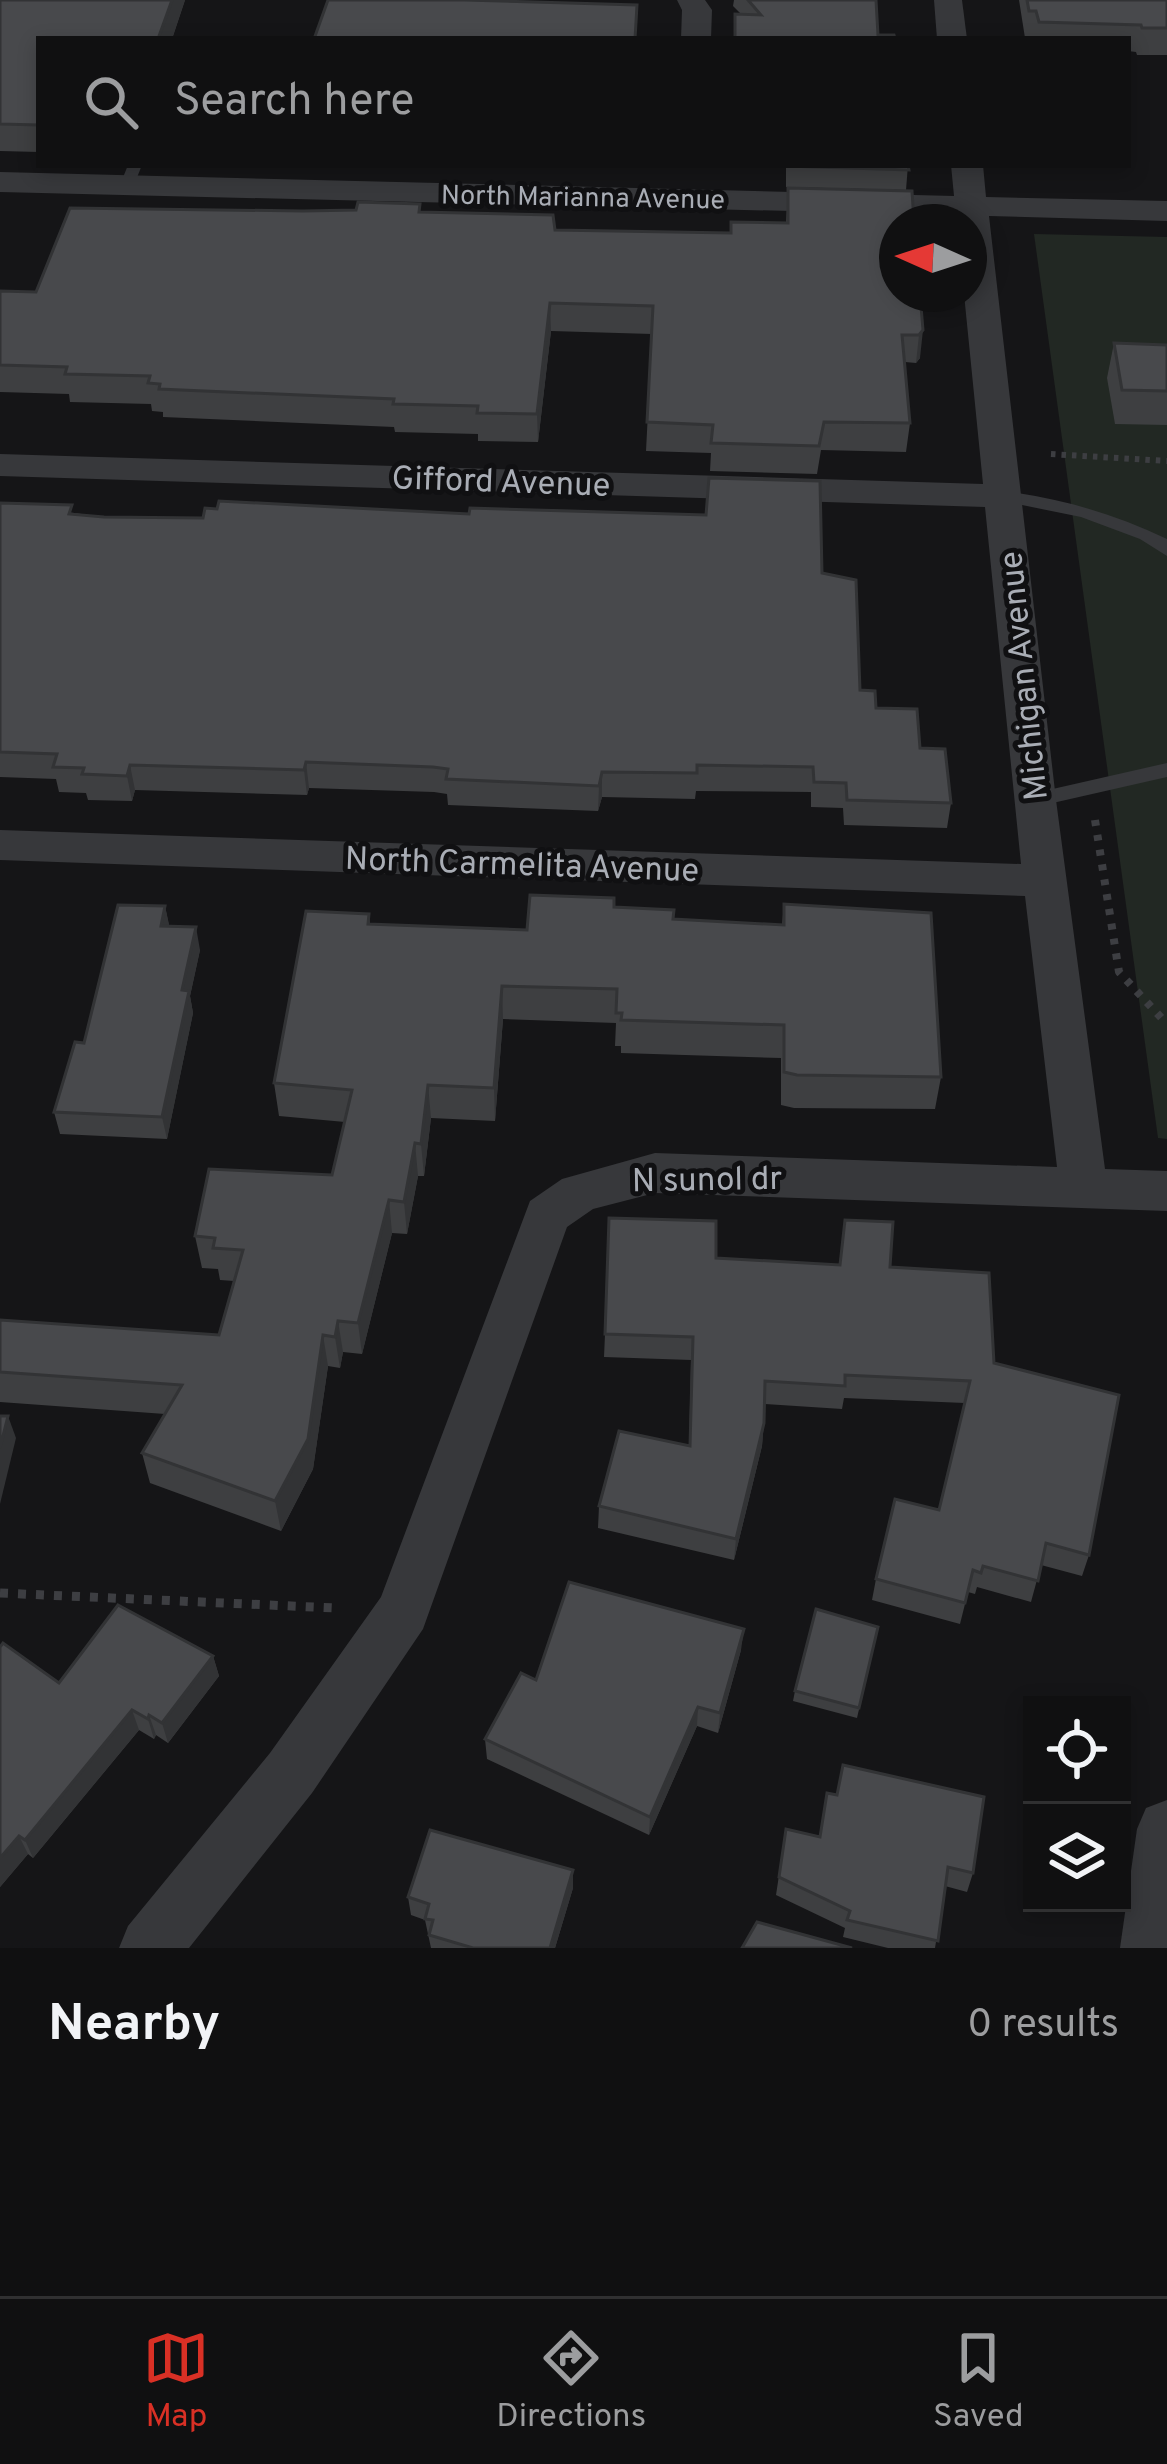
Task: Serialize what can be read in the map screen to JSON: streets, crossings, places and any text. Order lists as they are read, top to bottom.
{
  "streets": {
    "street": [
      "North Marianna Avenue",
      "Gifford Avenue",
      "Michigan Avenue",
      "North Carmelita Avenue",
      "N sunol dr"
    ]
  },
  "crossings": [
    ["Gifford Avenue", "Michigan Avenue"],
    ["Michigan Avenue", "North Carmelita Avenue"],
    ["Michigan Avenue", "N sunol dr"]
  ],
  "north": "left",
  "page": {
    "search": "Search here",
    "heading": ["Nearby", "0 results"],
    "nav": ["Map", "Directions", "Saved"]
  }
}
